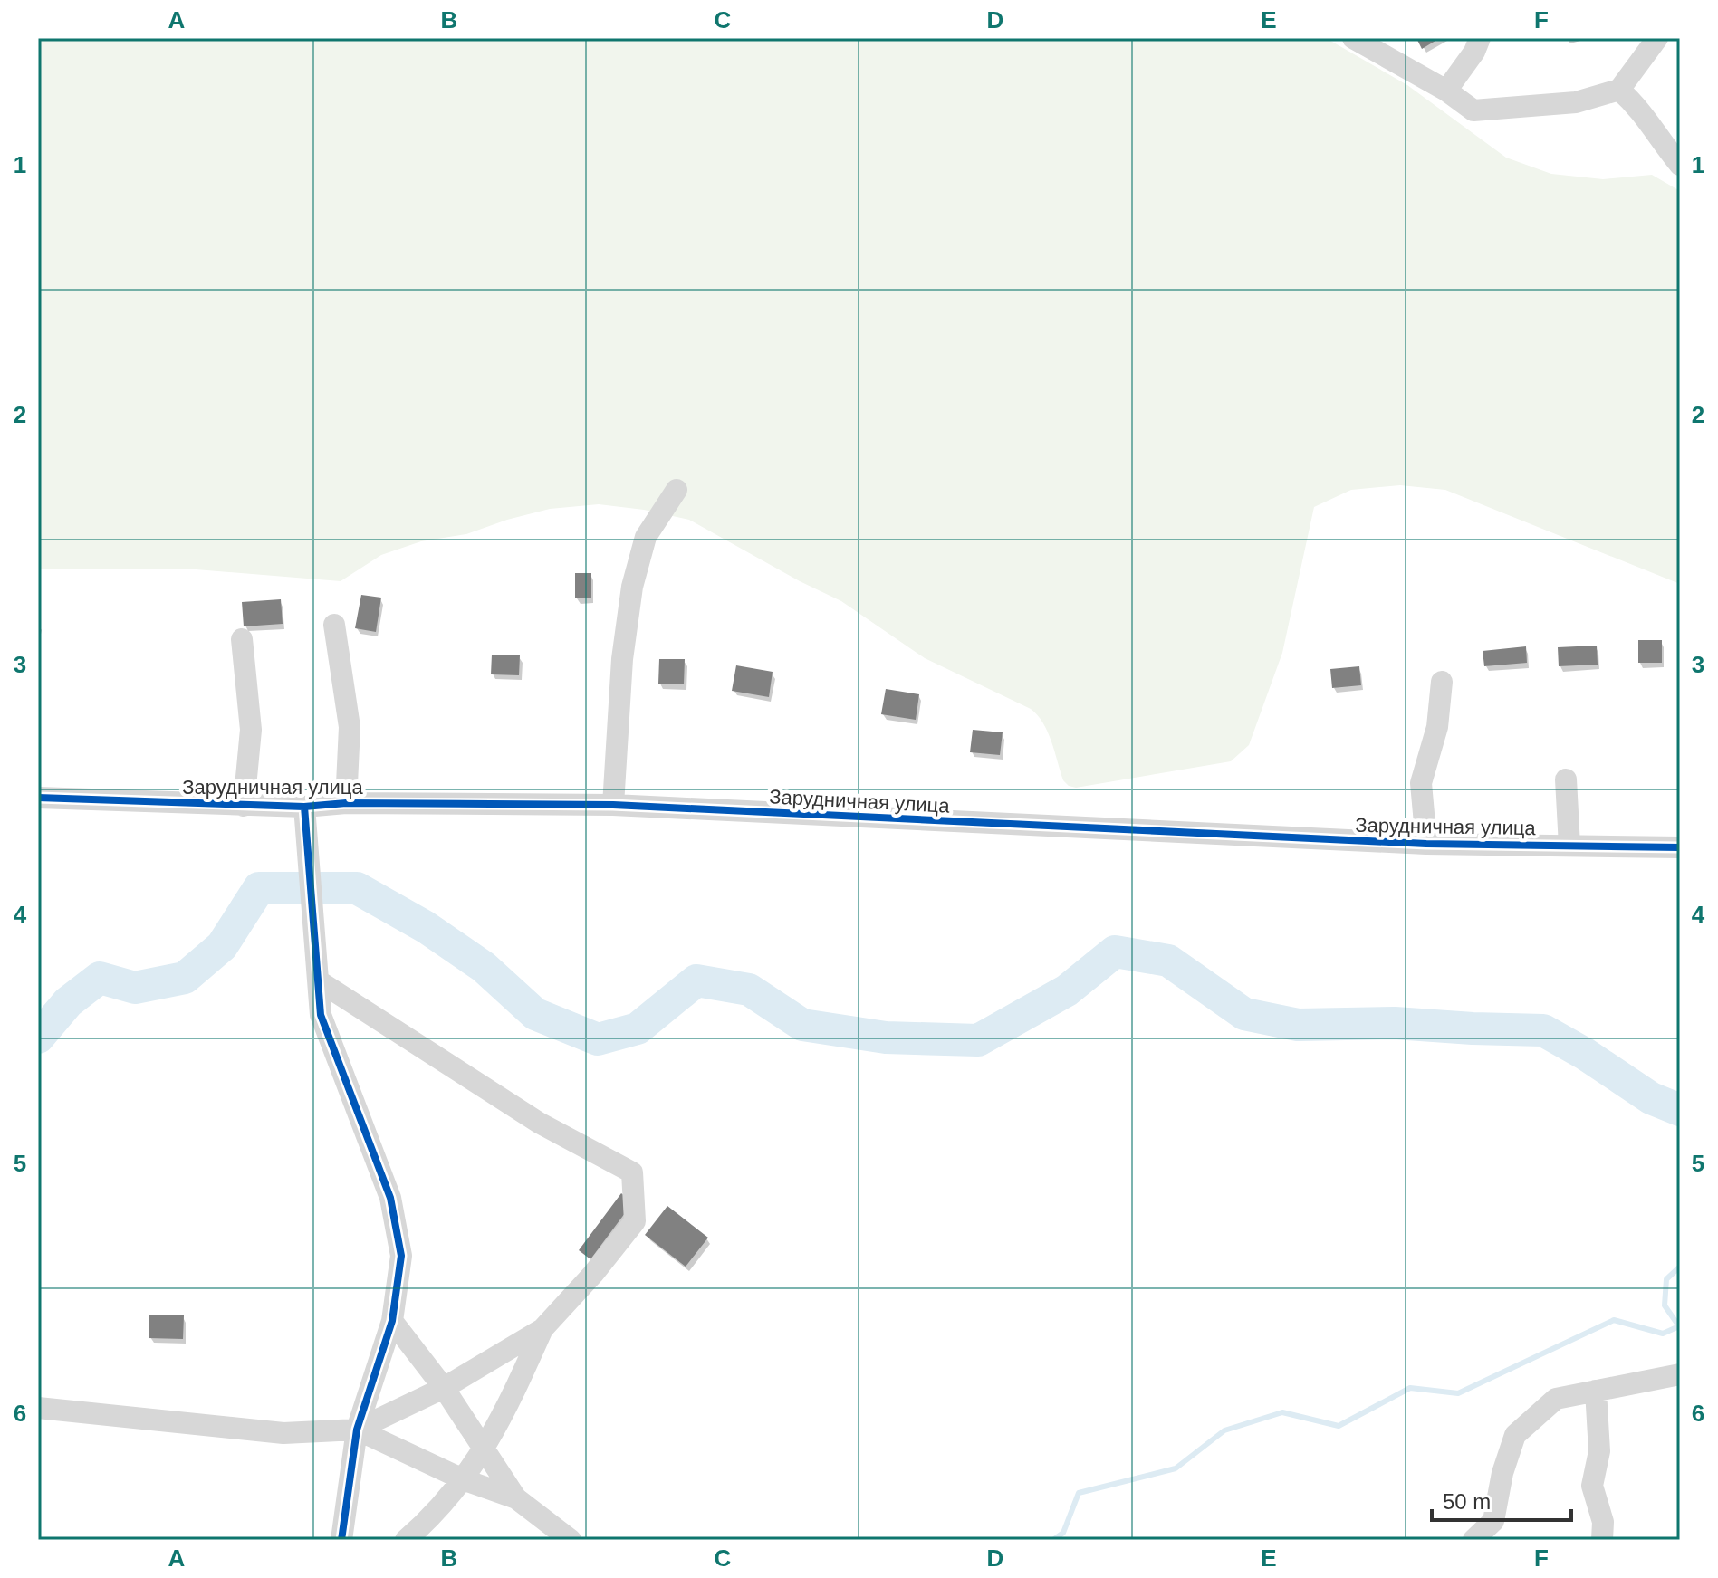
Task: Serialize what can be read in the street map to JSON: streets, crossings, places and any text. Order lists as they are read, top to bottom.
{
  "streets": {
    "street": ["Зарудничная улица"]
  },
  "scale_bar": "50 m",
  "grid": {
    "columns": [
      "A",
      "B",
      "C",
      "D",
      "E",
      "F"
    ],
    "rows": [
      "1",
      "2",
      "3",
      "4",
      "5",
      "6"
    ]
  }
}
